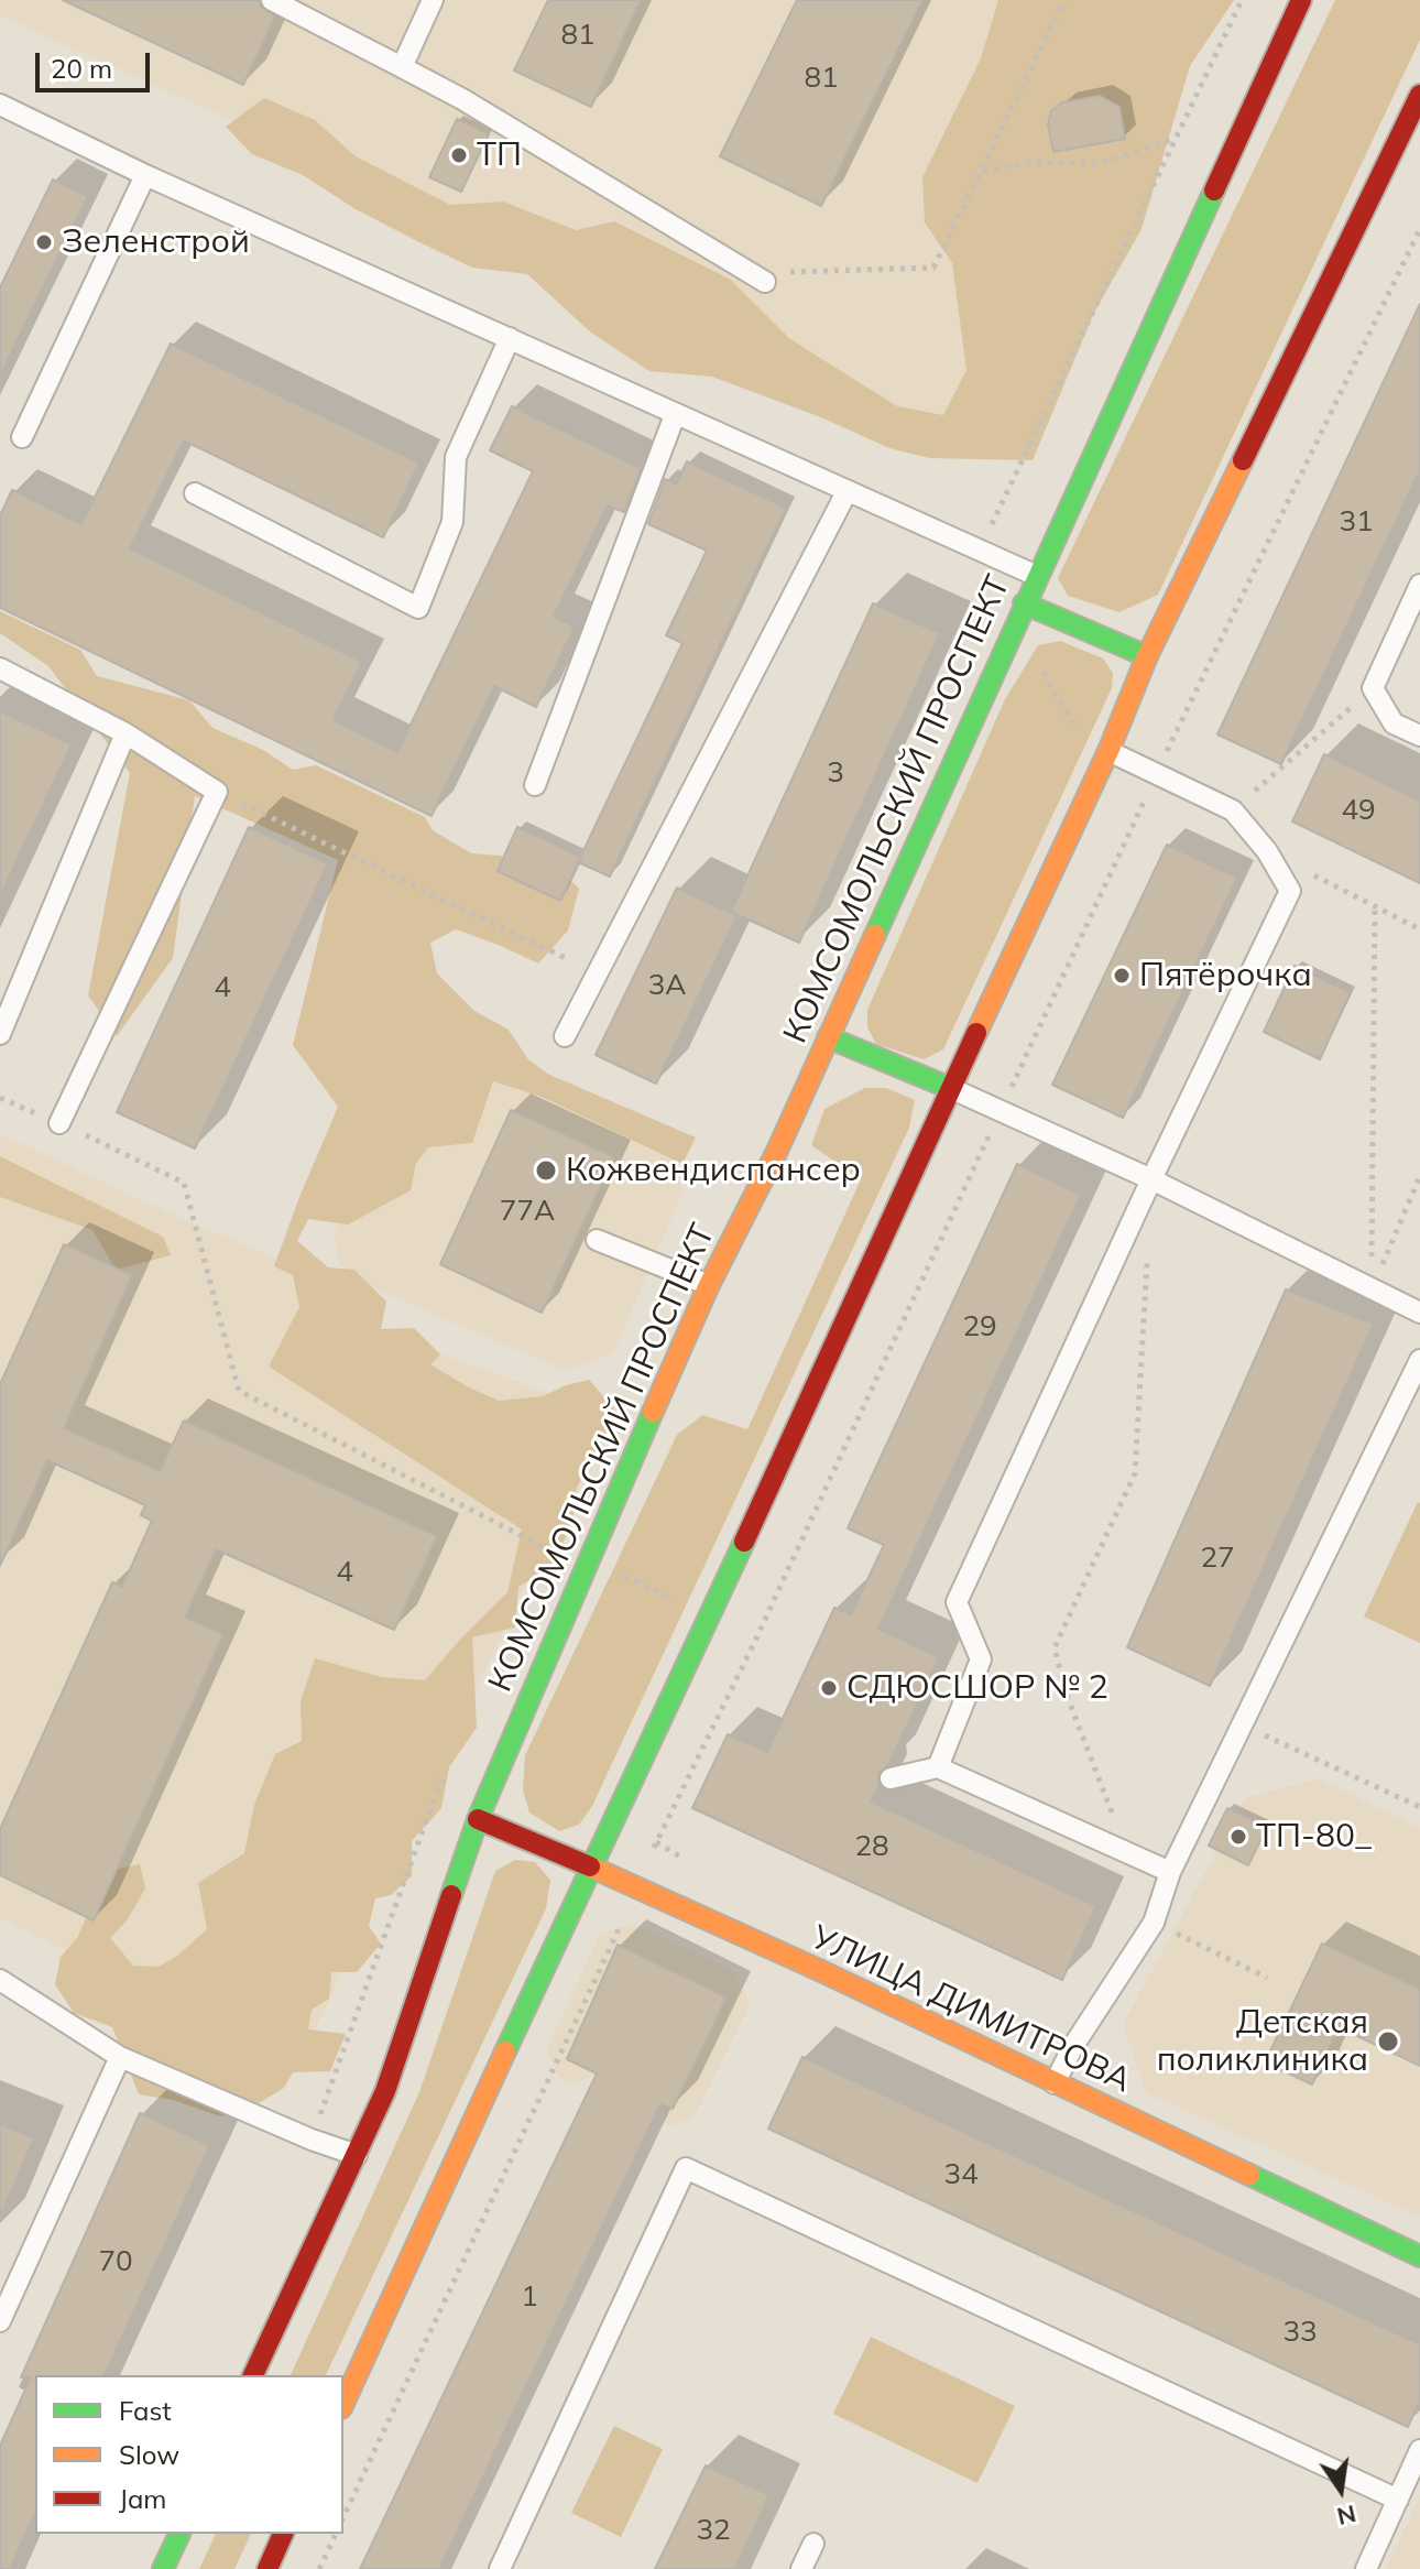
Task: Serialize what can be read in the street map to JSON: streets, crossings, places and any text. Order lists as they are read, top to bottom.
{
  "streets": {
    "main road": ["КОМСОМОЛЬСКИЙ ПРОСПЕКТ", "УЛИЦА ДИМИТРОВА"]
  },
  "crossings": [
    ["КОМСОМОЛЬСКИЙ ПРОСПЕКТ", "УЛИЦА ДИМИТРОВА"]
  ],
  "places": [
    "ТП",
    "Зеленстрой",
    "Пятёрочка",
    "Кожвендиспансер",
    "СДЮСШОР № 2",
    "ТП-80_",
    "Детская поликлиника"
  ],
  "house_numbers": [
    "81",
    "81",
    "31",
    "3",
    "49",
    "3А",
    "4",
    "77А",
    "29",
    "27",
    "4",
    "28",
    "34",
    "70",
    "1",
    "33",
    "32"
  ],
  "legend": ["Fast", "Slow", "Jam"],
  "scale_bar": "20 m",
  "north": "bottom"
}
